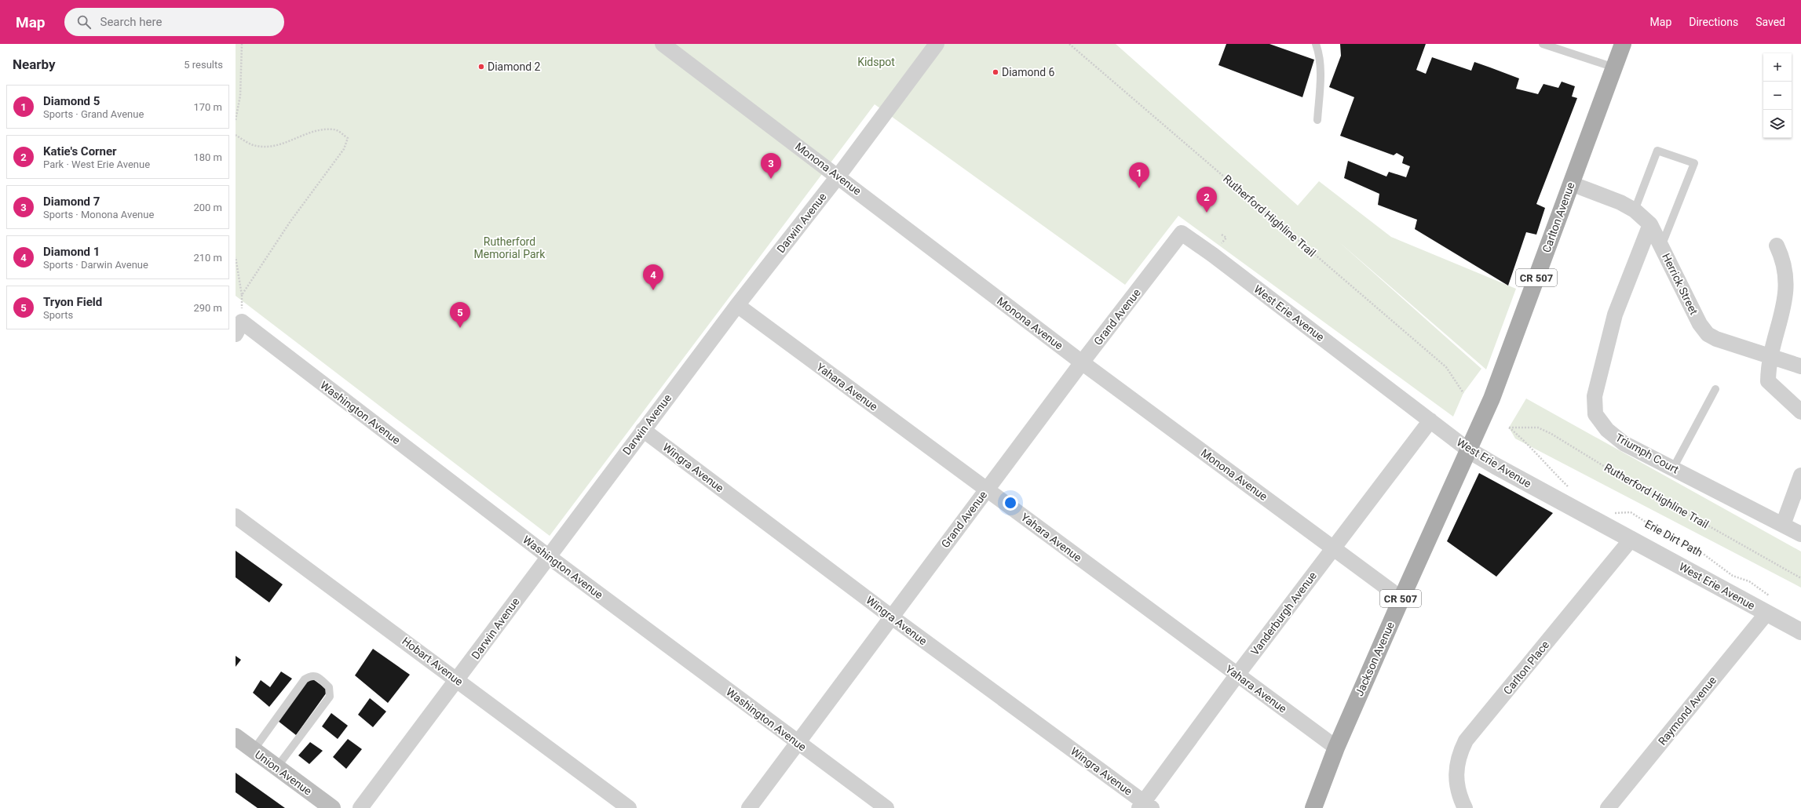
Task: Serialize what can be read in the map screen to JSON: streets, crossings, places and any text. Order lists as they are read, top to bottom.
{
  "streets": {
    "main road": [
      "Carlton Avenue",
      "CR 507",
      "Jackson Avenue",
      "Union Avenue"
    ],
    "street": [
      "Monona Avenue",
      "Darwin Avenue",
      "Herrick Street",
      "West Erie Avenue",
      "Grand Avenue",
      "Yahara Avenue",
      "Washington Avenue",
      "Triumph Court",
      "Wingra Avenue",
      "Vanderburgh Avenue",
      "Hobart Avenue",
      "Carlton Place",
      "Raymond Avenue"
    ],
    "path": ["Rutherford Highline Trail", "Erie Dirt Path"]
  },
  "crossings": [
    ["Monona Avenue", "Darwin Avenue"],
    ["Monona Avenue", "Grand Avenue"],
    ["Monona Avenue", "Vanderburgh Avenue"],
    ["Monona Avenue", "Jackson Avenue"],
    ["Carlton Avenue", "Herrick Street"],
    ["Carlton Avenue", "Jackson Avenue"],
    ["Darwin Avenue", "Yahara Avenue"],
    ["Darwin Avenue", "Washington Avenue"],
    ["Darwin Avenue", "Wingra Avenue"],
    ["Darwin Avenue", "Hobart Avenue"],
    ["Herrick Street", "Triumph Court"],
    ["West Erie Avenue", "Grand Avenue"],
    ["West Erie Avenue", "Erie Dirt Path"],
    ["West Erie Avenue", "Vanderburgh Avenue"],
    ["West Erie Avenue", "Jackson Avenue"],
    ["West Erie Avenue", "Carlton Place"],
    ["West Erie Avenue", "Raymond Avenue"],
    ["Grand Avenue", "Yahara Avenue"],
    ["Grand Avenue", "Washington Avenue"],
    ["Grand Avenue", "Wingra Avenue"],
    ["Yahara Avenue", "Vanderburgh Avenue"],
    ["Yahara Avenue", "Jackson Avenue"],
    ["Wingra Avenue", "Vanderburgh Avenue"],
    ["Erie Dirt Path", "Raymond Avenue"]
  ],
  "parks": ["Kidspot", "Rutherford Memorial Park"],
  "places": ["Diamond 2", "Diamond 6"],
  "page": {
    "header": "Map",
    "search": "Search here",
    "nav": ["Map", "Directions", "Saved"],
    "heading": ["Nearby", "5 results"],
    "map_buttons": ["+", "−"],
    "list": [
      {
        "mark": "1",
        "name": "Diamond 5",
        "note": "Sports · Grand Avenue",
        "value": "170 m"
      },
      {
        "mark": "2",
        "name": "Katie's Corner",
        "note": "Park · West Erie Avenue",
        "value": "180 m"
      },
      {
        "mark": "3",
        "name": "Diamond 7",
        "note": "Sports · Monona Avenue",
        "value": "200 m"
      },
      {
        "mark": "4",
        "name": "Diamond 1",
        "note": "Sports · Darwin Avenue",
        "value": "210 m"
      },
      {
        "mark": "5",
        "name": "Tryon Field",
        "note": "Sports",
        "value": "290 m"
      }
    ],
    "pins": [
      "3",
      "1",
      "2",
      "4",
      "5"
    ]
  }
}
